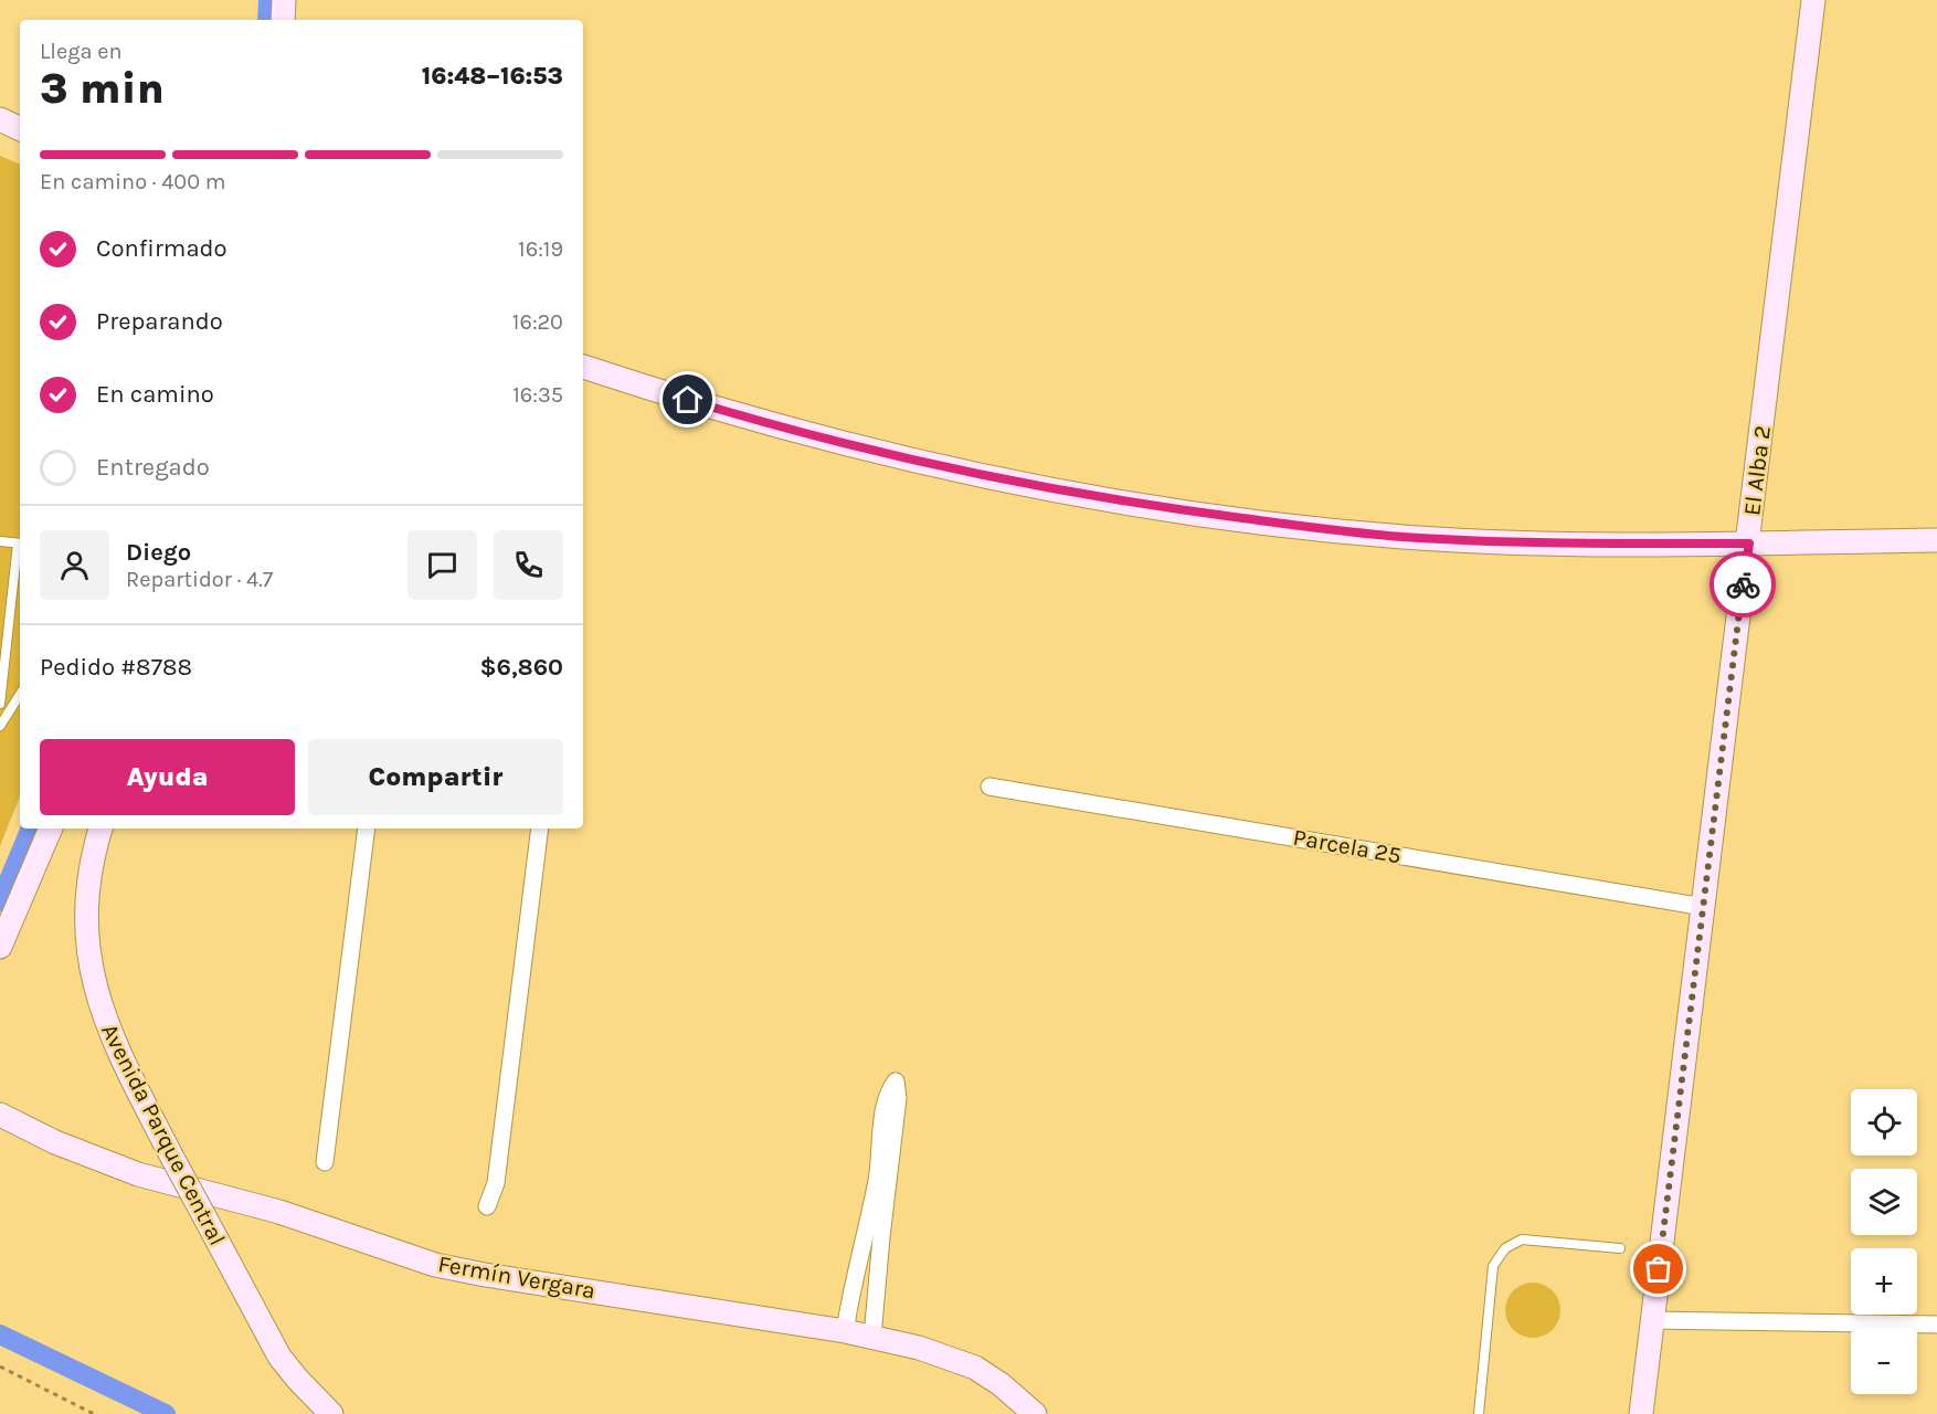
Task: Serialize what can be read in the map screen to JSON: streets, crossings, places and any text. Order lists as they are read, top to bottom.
{
  "streets": {
    "street": [
      "El Alba 2",
      "Parcela 25",
      "Avenida Parque Central",
      "Fermín Vergara"
    ]
  },
  "crossings": [
    ["El Alba 2", "Parcela 25"]
  ],
  "page": {
    "heading": ["3 min", "Llega en", "16:48–16:53"],
    "panel": [
      "Diego",
      "Repartidor · 4.7",
      "Pedido #8788",
      "$6,860"
    ],
    "bar": "En camino · 400 m",
    "list": [
      ["Confirmado", "16:19"],
      ["Preparando", "16:20"],
      ["En camino", "16:35"],
      "Entregado"
    ],
    "buttons": ["Ayuda", "Compartir"],
    "map_buttons": ["+", "−"]
  }
}
